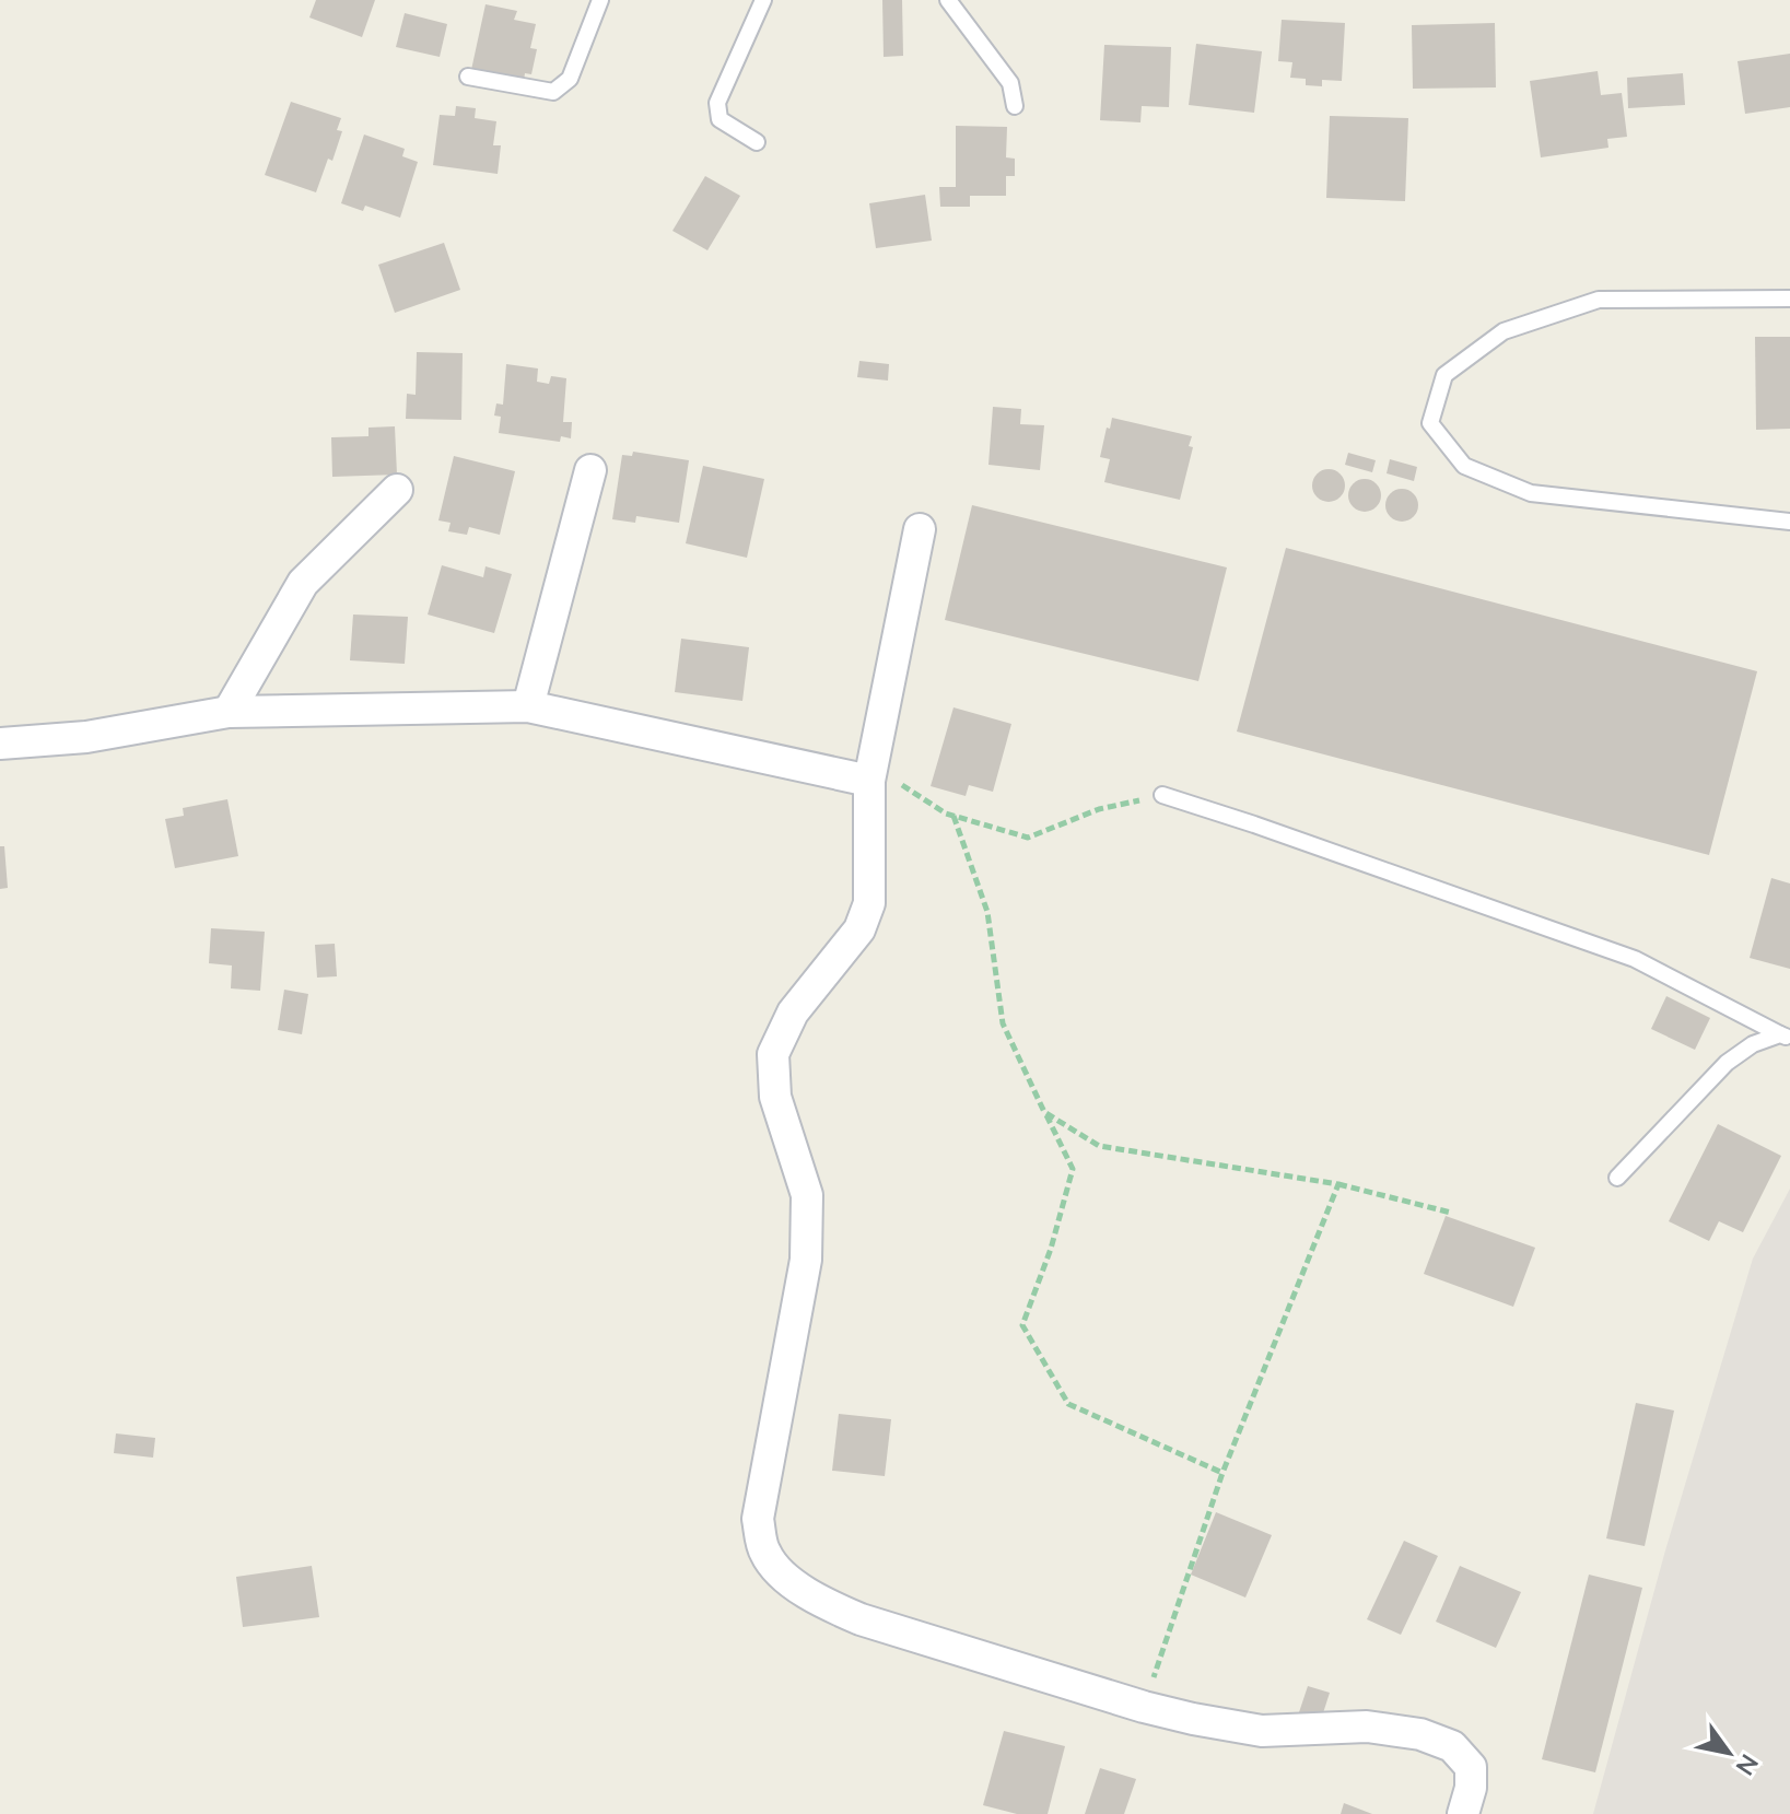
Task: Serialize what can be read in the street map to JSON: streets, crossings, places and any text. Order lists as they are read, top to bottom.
{
  "north": "bottom right"
}
